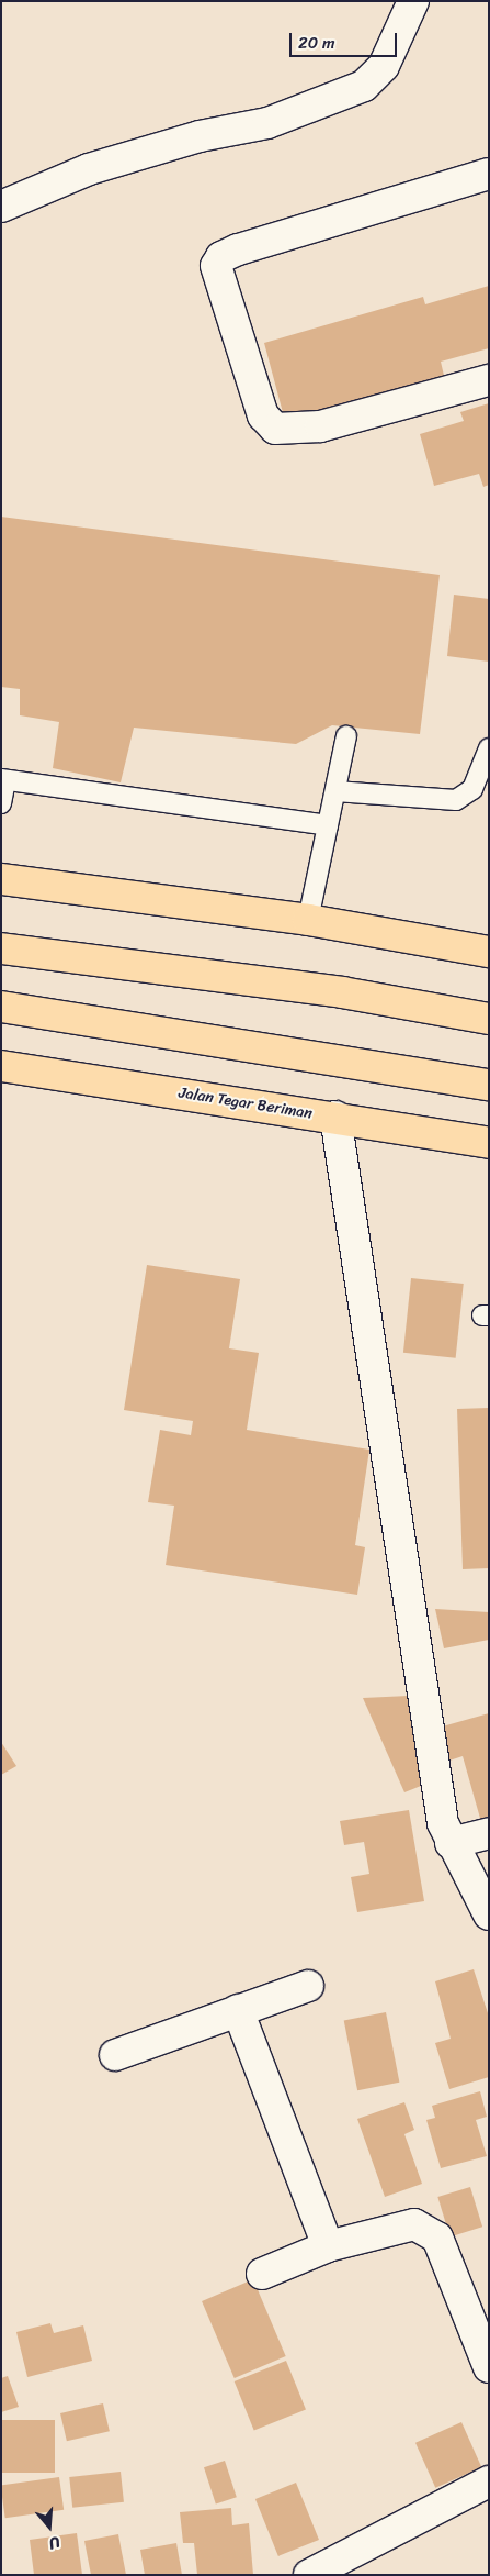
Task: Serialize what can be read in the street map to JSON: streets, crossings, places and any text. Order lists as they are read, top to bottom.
{
  "streets": {
    "main road": ["Jalan Tegar Beriman"]
  },
  "scale_bar": "20 m",
  "north": "bottom"
}
